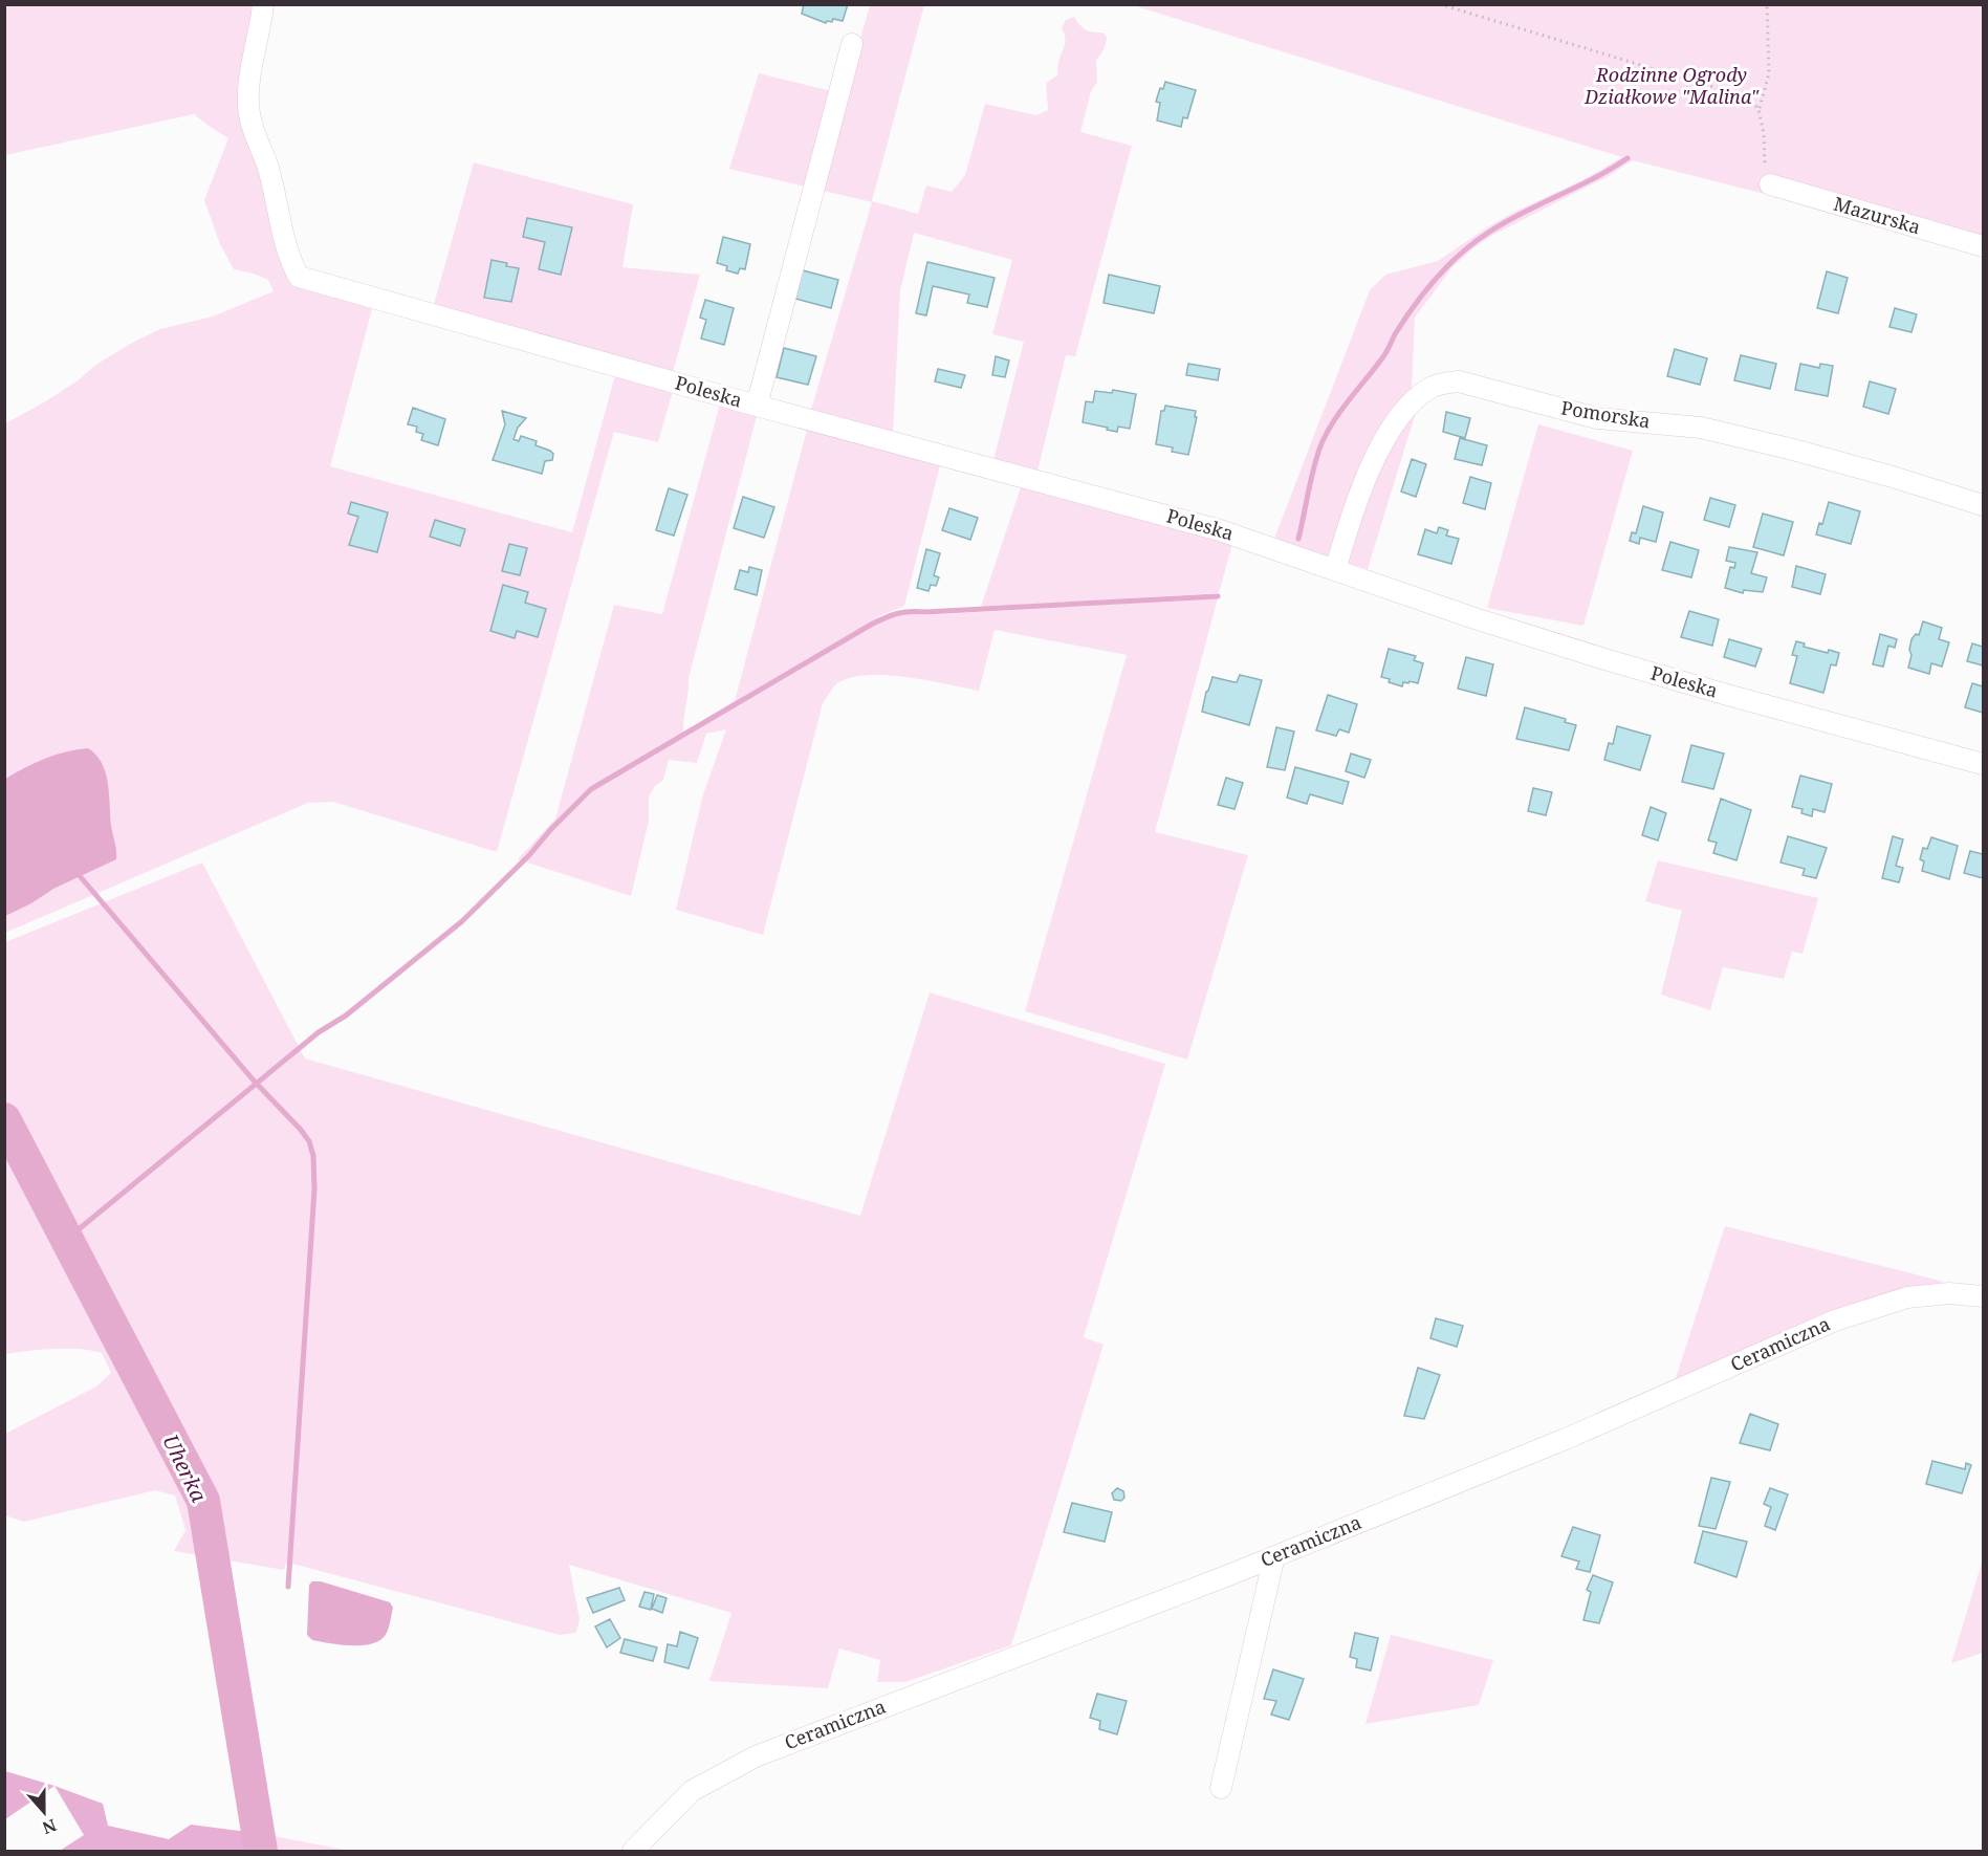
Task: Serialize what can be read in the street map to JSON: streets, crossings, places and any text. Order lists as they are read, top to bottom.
{
  "streets": {
    "street": [
      "Mazurska",
      "Poleska",
      "Pomorska",
      "Ceramiczna"
    ]
  },
  "crossings": [
    ["Poleska", "Pomorska"]
  ],
  "water": ["Uherka"],
  "parks": ["Rodzinne Ogrody Działkowe \"Malina\""],
  "north": "bottom"
}
